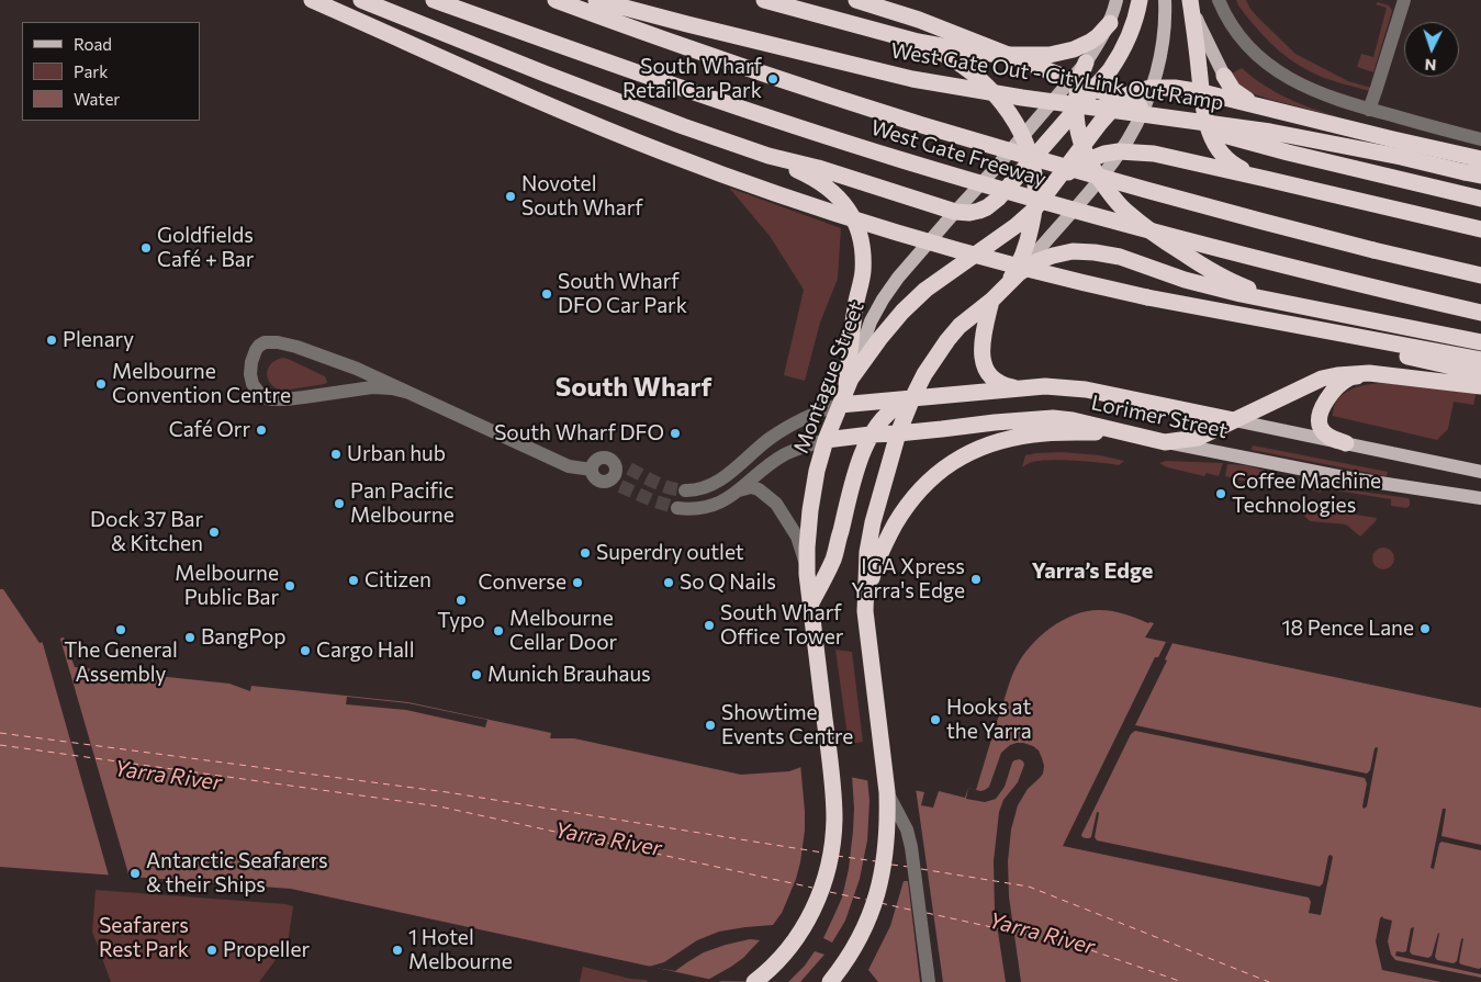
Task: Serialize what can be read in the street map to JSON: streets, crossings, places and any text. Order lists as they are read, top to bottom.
{
  "streets": {
    "highway": [
      "West Gate Out - CityLink Out Ramp",
      "West Gate Freeway",
      "Montague Street",
      "Lorimer Street"
    ]
  },
  "crossings": [
    ["Montague Street", "Lorimer Street"]
  ],
  "districts": ["South Wharf", "Yarra’s Edge"],
  "water": ["Yarra River"],
  "parks": ["Seafarers Rest Park"],
  "places": [
    "South Wharf Retail Car Park",
    "Novotel South Wharf",
    "Goldfields Café + Bar",
    "South Wharf DFO Car Park",
    "Plenary",
    "Melbourne Convention Centre",
    "Café Orr",
    "South Wharf DFO",
    "Urban hub",
    "Coffee Machine Technologies",
    "Pan Pacific Melbourne",
    "Dock 37 Bar & Kitchen",
    "Superdry outlet",
    "IGA Xpress Yarra's Edge",
    "Citizen",
    "Converse",
    "So Q Nails",
    "Melbourne Public Bar",
    "Typo",
    "South Wharf Office Tower",
    "18 Pence Lane",
    "The General Assembly",
    "Melbourne Cellar Door",
    "BangPop",
    "Cargo Hall",
    "Munich Brauhaus",
    "Hooks at the Yarra",
    "Showtime Events Centre",
    "Antarctic Seafarers & their Ships",
    "Propeller",
    "1 Hotel Melbourne"
  ],
  "legend": ["Road", "Park", "Water"],
  "north": "bottom"
}
